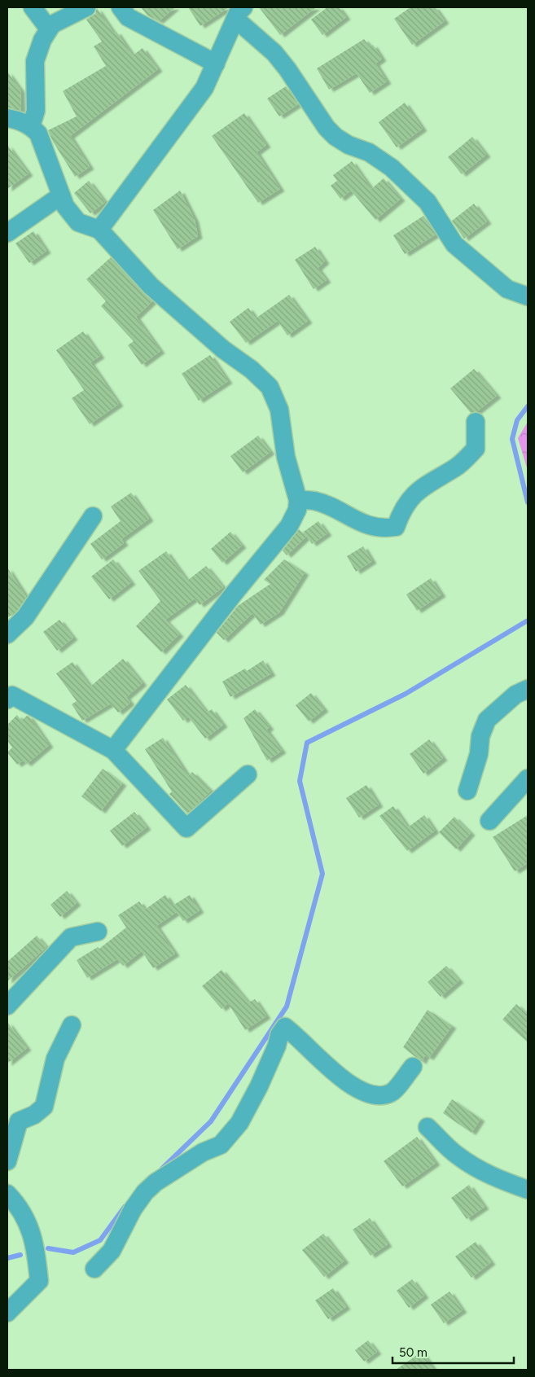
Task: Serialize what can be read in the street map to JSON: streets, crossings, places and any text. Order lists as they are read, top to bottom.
{
  "scale_bar": "50 m"
}
